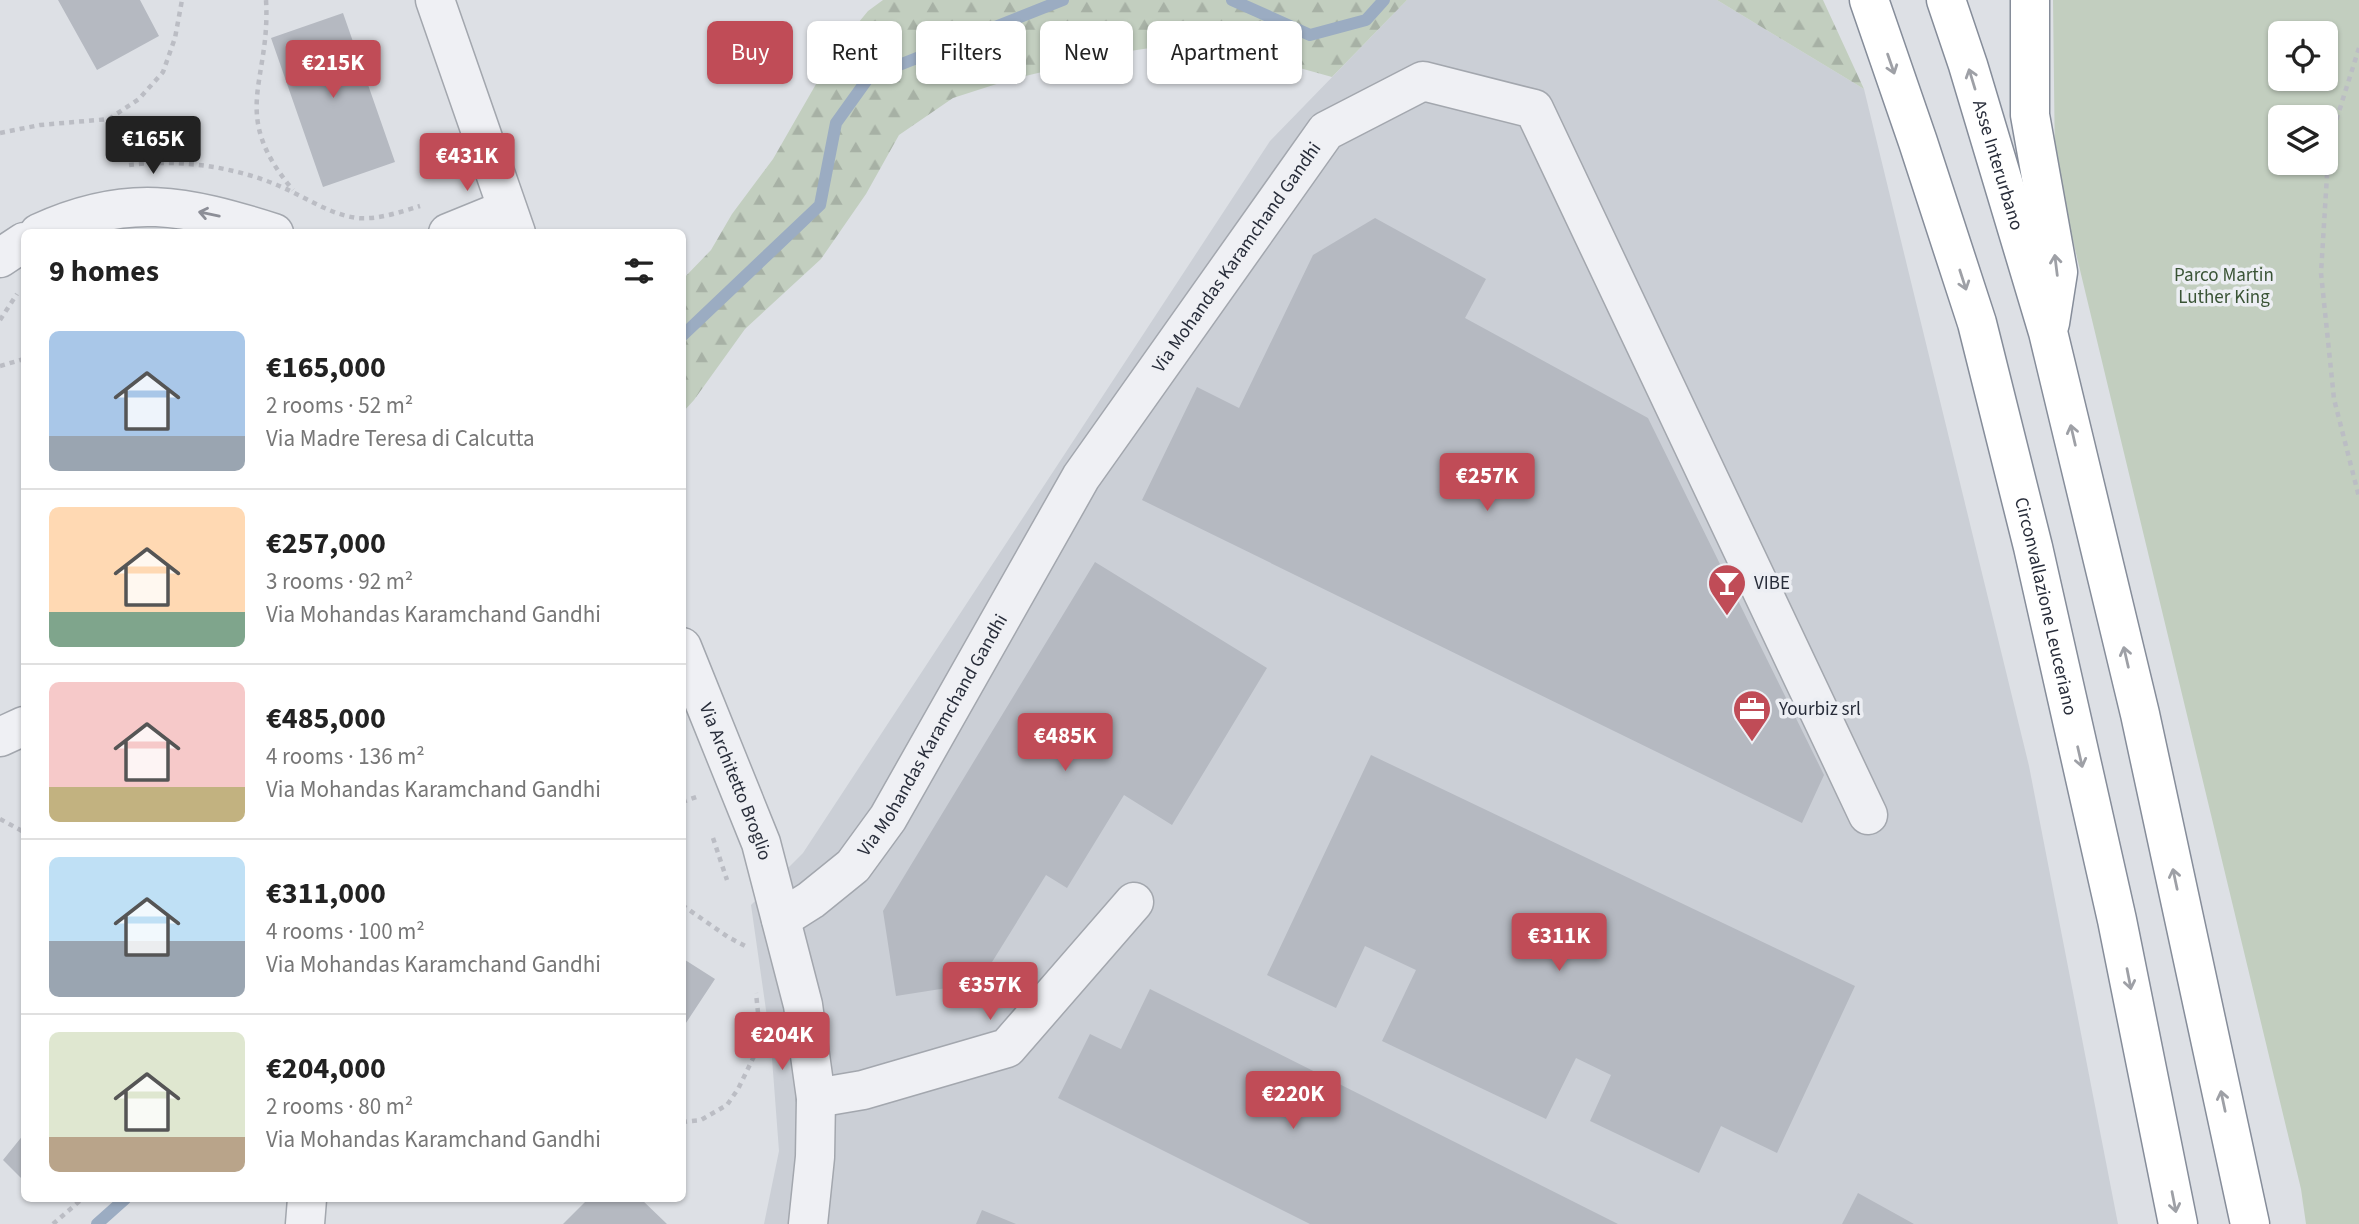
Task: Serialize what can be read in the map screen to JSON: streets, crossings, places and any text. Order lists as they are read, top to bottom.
{
  "streets": {
    "highway": ["Asse Interurbano", "Circonvallazione Leuceriano"],
    "street": ["Via Mohandas Karamchand Gandhi", "Via Architetto Broglio"]
  },
  "crossings": [
    ["Via Mohandas Karamchand Gandhi", "Via Architetto Broglio"]
  ],
  "parks": ["Parco Martin Luther King"],
  "places": {
    "bar": ["VIBE"],
    "office": ["Yourbiz srl"]
  },
  "page": {
    "chip": [
      "Buy",
      "Rent",
      "Filters",
      "New",
      "Apartment"
    ],
    "price": [
      "€215K",
      "€165K",
      "€431K",
      "€257K",
      "€485K",
      "€311K",
      "€357K",
      "€204K",
      "€220K"
    ],
    "heading": "9 homes",
    "list": [
      {
        "name": "€165,000",
        "note": "2 rooms · 52 m² · Via Madre Teresa di Calcutta"
      },
      {
        "name": "€257,000",
        "note": "3 rooms · 92 m² · Via Mohandas Karamchand Gandhi"
      },
      {
        "name": "€485,000",
        "note": "4 rooms · 136 m² · Via Mohandas Karamchand Gandhi"
      },
      {
        "name": "€311,000",
        "note": "4 rooms · 100 m² · Via Mohandas Karamchand Gandhi"
      },
      {
        "name": "€204,000",
        "note": "2 rooms · 80 m² · Via Mohandas Karamchand Gandhi"
      }
    ]
  }
}
